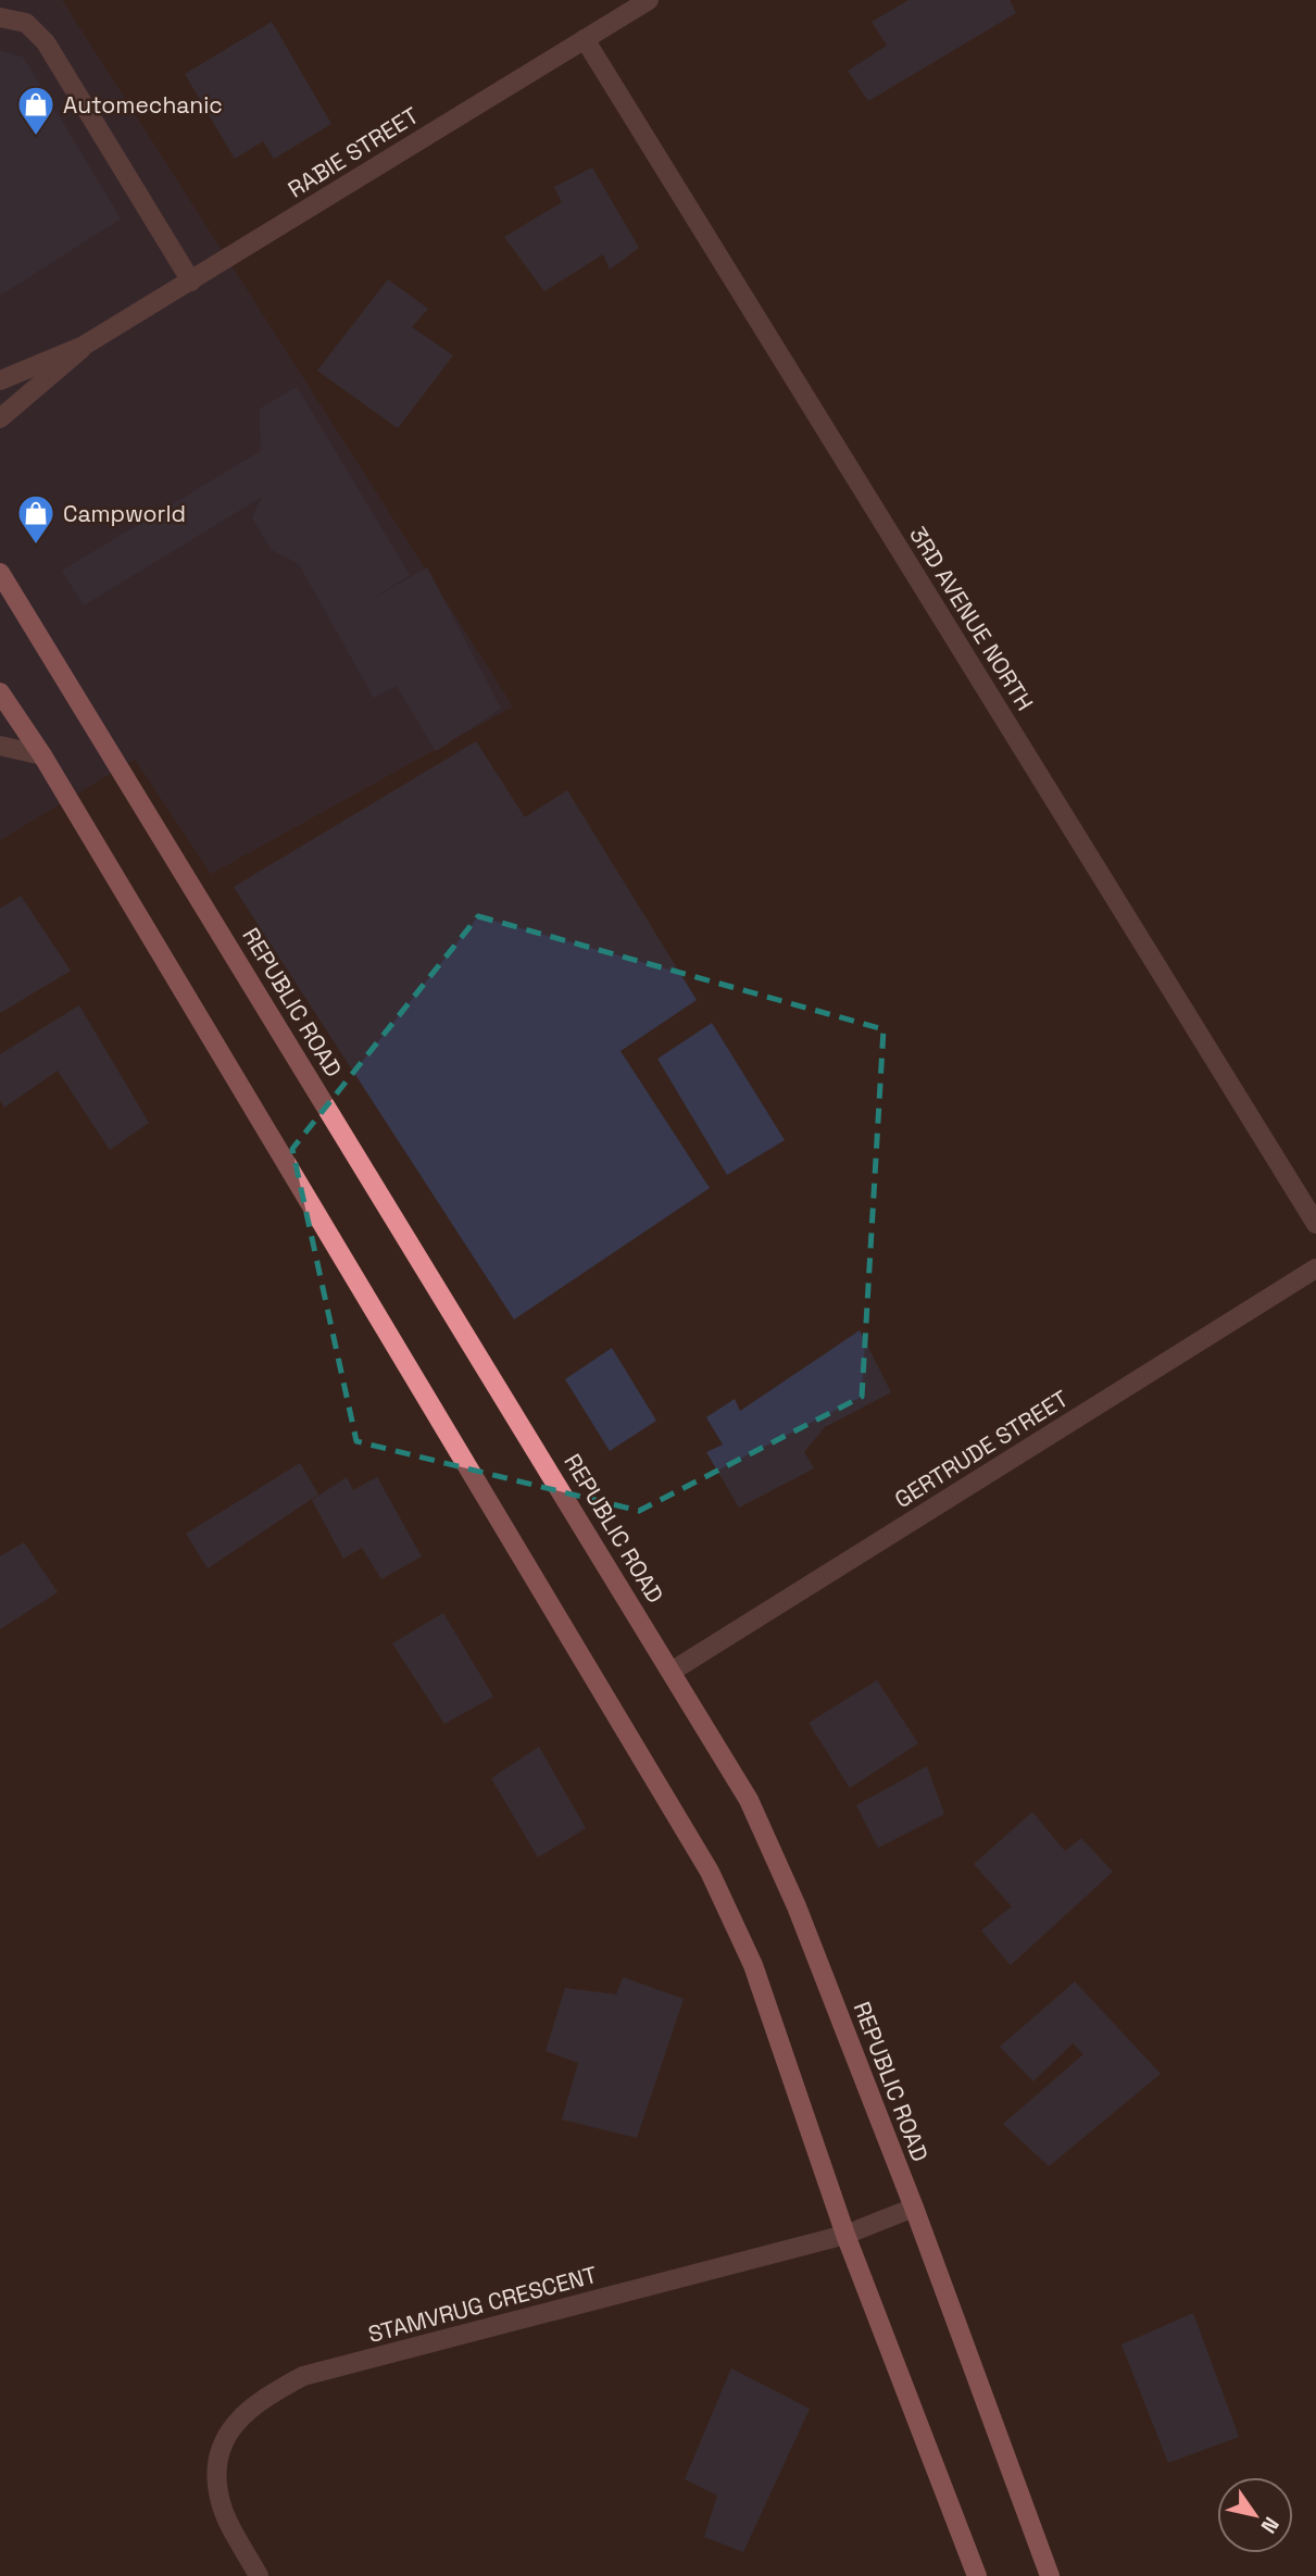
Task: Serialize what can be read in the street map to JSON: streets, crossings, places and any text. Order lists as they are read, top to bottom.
{
  "streets": {
    "main road": ["REPUBLIC ROAD"],
    "street": [
      "RABIE STREET",
      "3RD AVENUE NORTH",
      "GERTRUDE STREET",
      "STAMVRUG CRESCENT"
    ]
  },
  "crossings": [
    ["RABIE STREET", "3RD AVENUE NORTH"],
    ["REPUBLIC ROAD", "GERTRUDE STREET"],
    ["REPUBLIC ROAD", "STAMVRUG CRESCENT"]
  ],
  "places": {
    "shop": ["Automechanic", "Campworld"]
  },
  "north": "bottom right"
}
